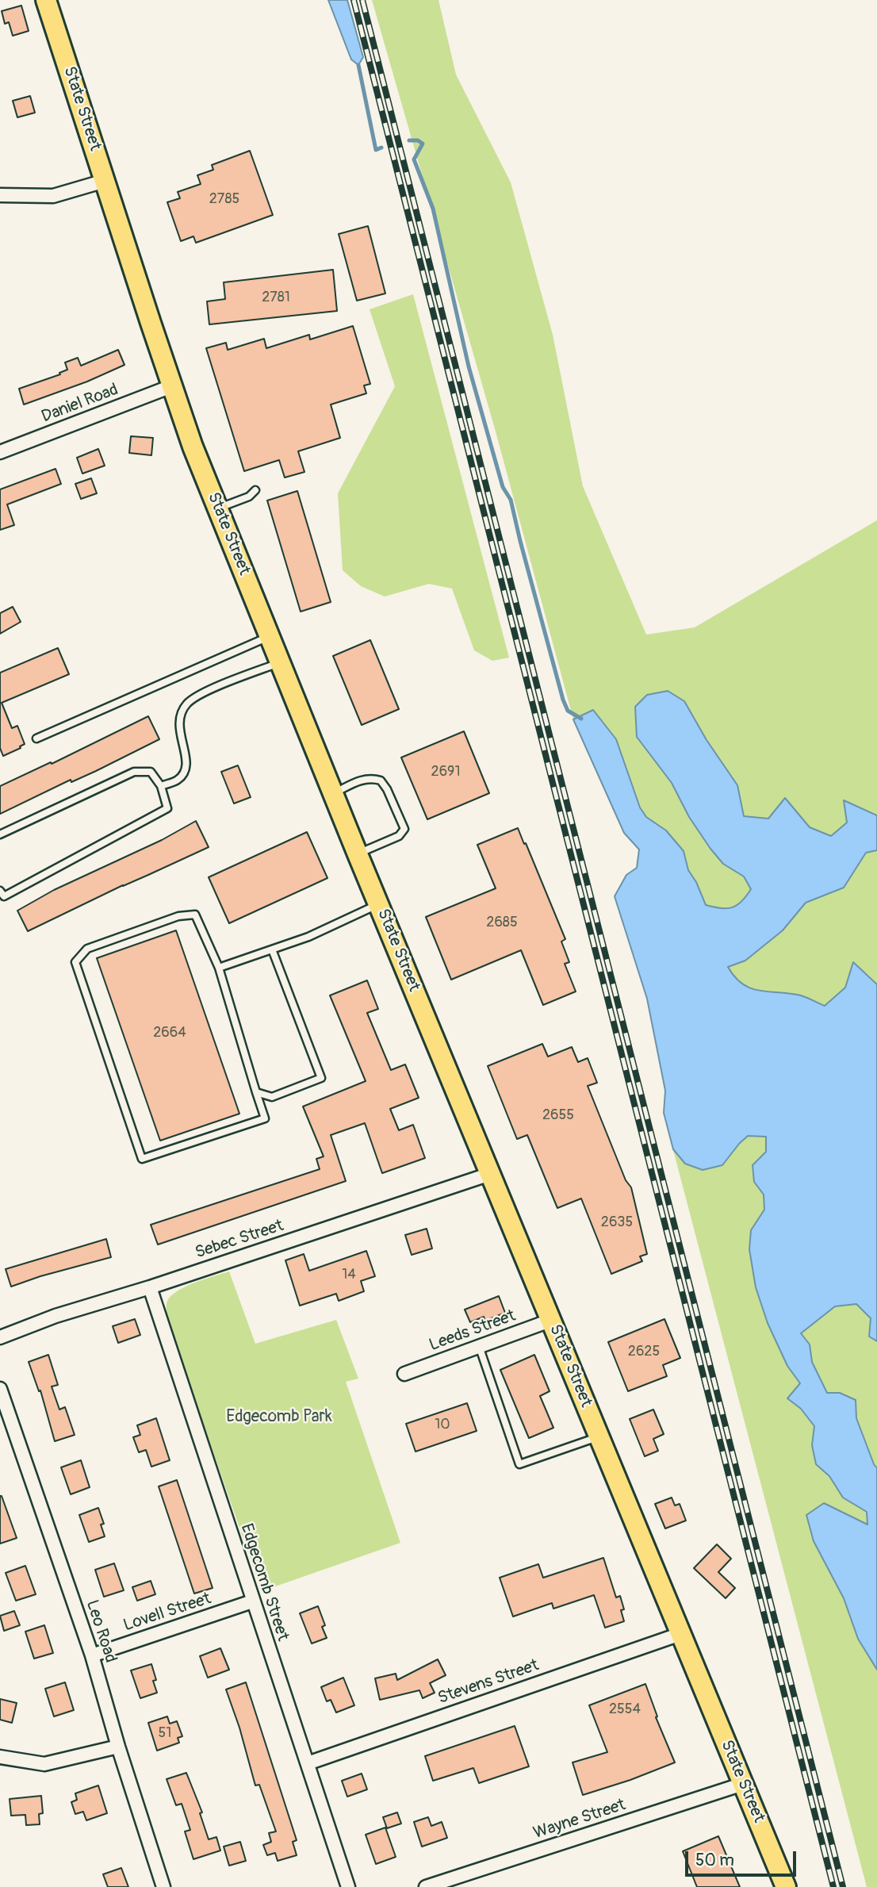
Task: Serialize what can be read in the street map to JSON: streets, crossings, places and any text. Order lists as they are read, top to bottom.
{
  "streets": {
    "main road": ["State Street"],
    "street": [
      "Daniel Road",
      "Sebec Street",
      "Leeds Street",
      "Edgecomb Street",
      "Lovell Street",
      "Leo Road",
      "Stevens Street",
      "Wayne Street"
    ]
  },
  "crossings": [
    ["State Street", "Daniel Road"],
    ["State Street", "Sebec Street"],
    ["State Street", "Leeds Street"],
    ["State Street", "Stevens Street"],
    ["State Street", "Wayne Street"],
    ["Sebec Street", "Edgecomb Street"],
    ["Edgecomb Street", "Lovell Street"],
    ["Edgecomb Street", "Stevens Street"],
    ["Lovell Street", "Leo Road"]
  ],
  "parks": ["Edgecomb Park"],
  "house_numbers": [
    "2785",
    "2781",
    "2691",
    "2685",
    "2664",
    "2655",
    "2635",
    "14",
    "2625",
    "10",
    "2554",
    "51"
  ],
  "scale_bar": "50 m"
}
